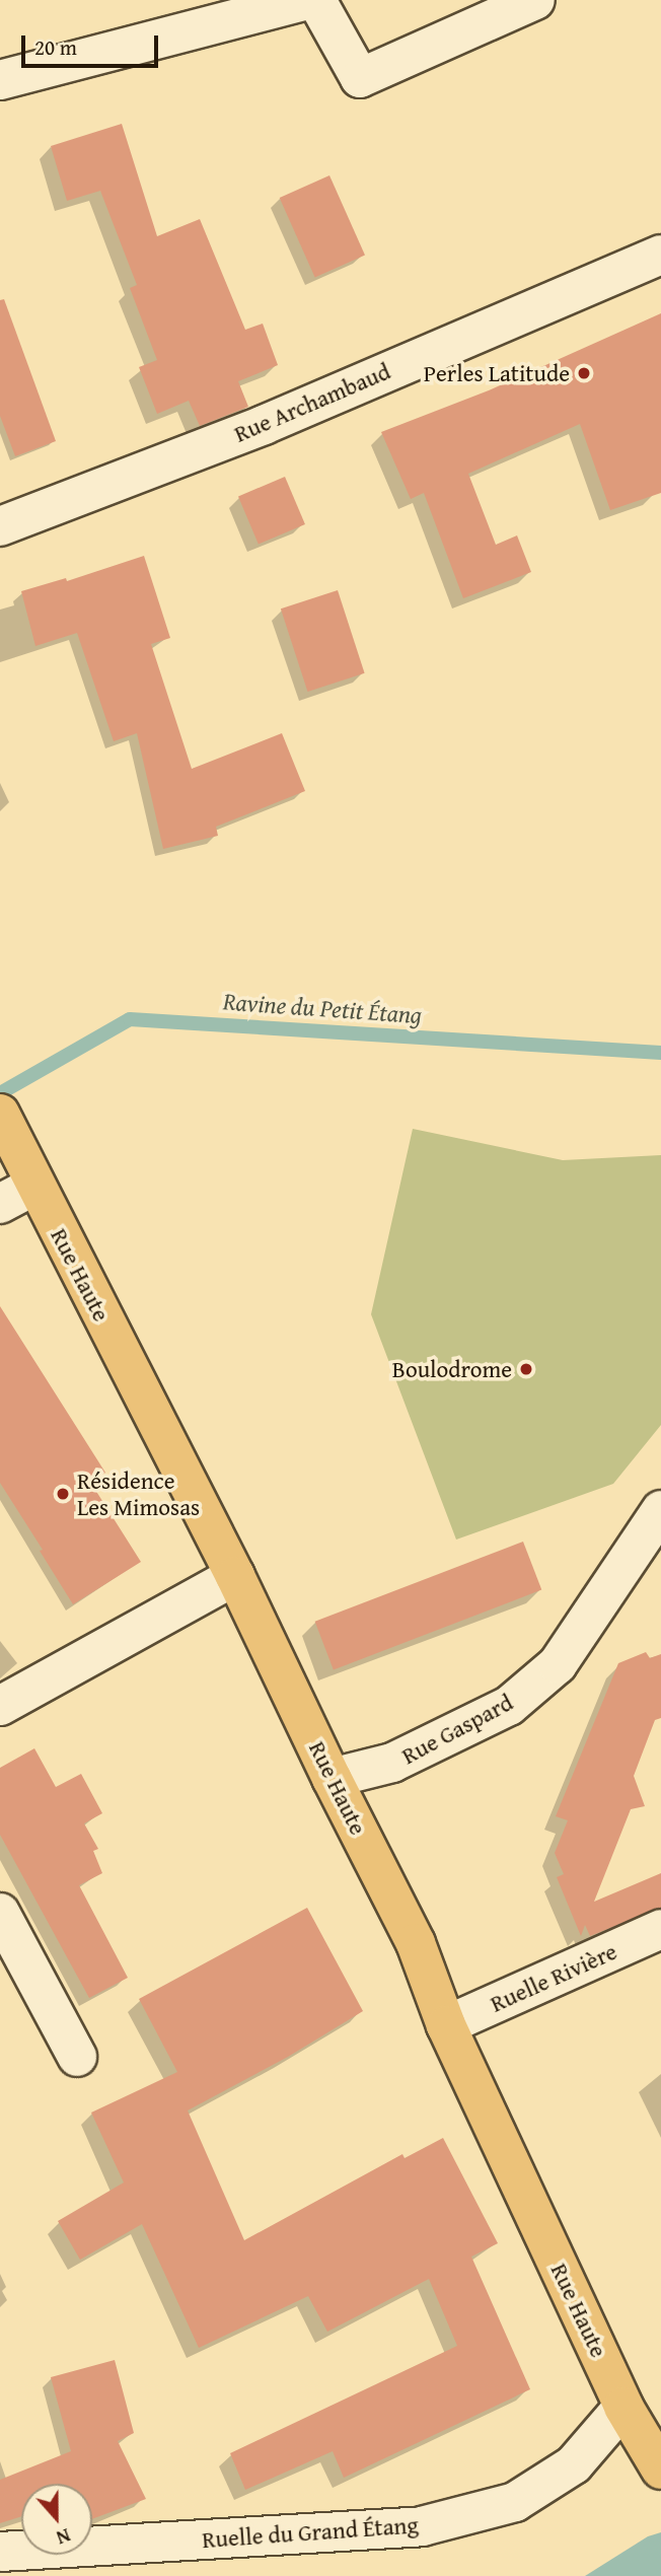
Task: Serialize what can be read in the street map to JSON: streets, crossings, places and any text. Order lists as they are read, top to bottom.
{
  "streets": {
    "main road": ["Rue Haute"],
    "street": [
      "Rue Archambaud",
      "Rue Gaspard",
      "Ruelle Rivière",
      "Ruelle du Grand Étang"
    ]
  },
  "crossings": [
    ["Rue Haute", "Rue Gaspard"],
    ["Rue Haute", "Ruelle Rivière"],
    ["Rue Haute", "Ruelle du Grand Étang"]
  ],
  "water": ["Ravine du Petit Étang"],
  "places": ["Perles Latitude", "Boulodrome", "Résidence Les Mimosas"],
  "scale_bar": "20 m",
  "north": "bottom"
}
